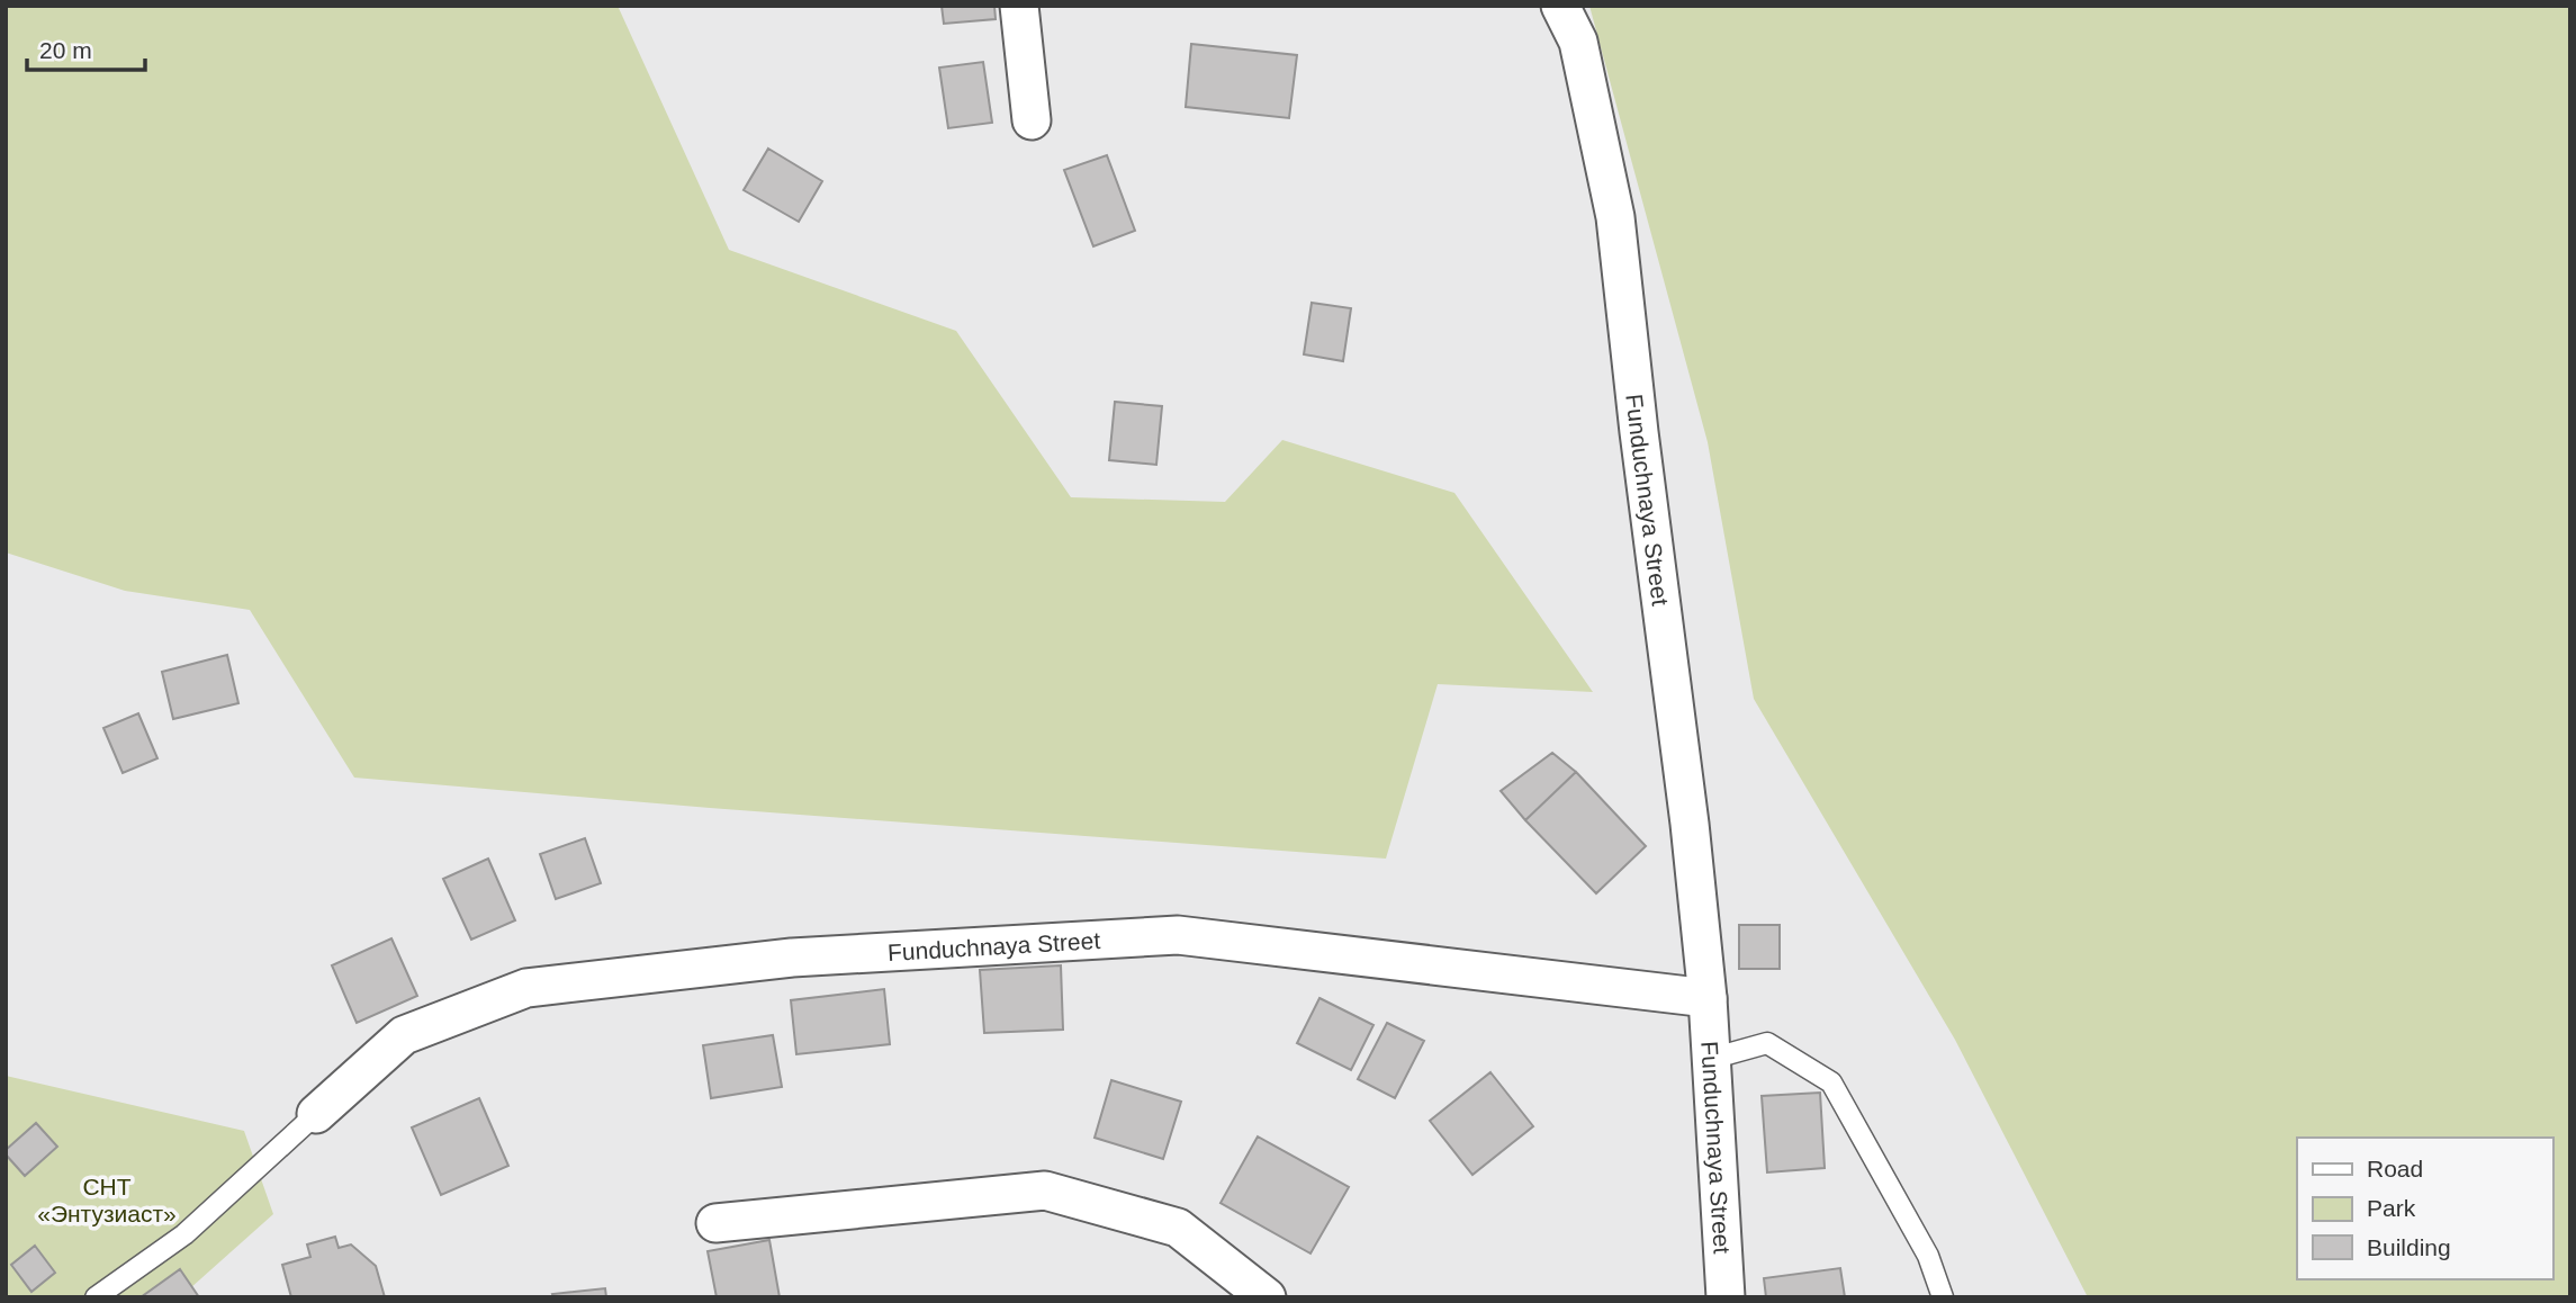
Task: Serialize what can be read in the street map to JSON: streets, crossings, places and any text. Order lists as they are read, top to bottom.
{
  "streets": {
    "street": ["Funduchnaya Street"]
  },
  "parks": ["СНТ «Энтузиаст»"],
  "legend": ["Road", "Park", "Building"],
  "scale_bar": "20 m"
}
